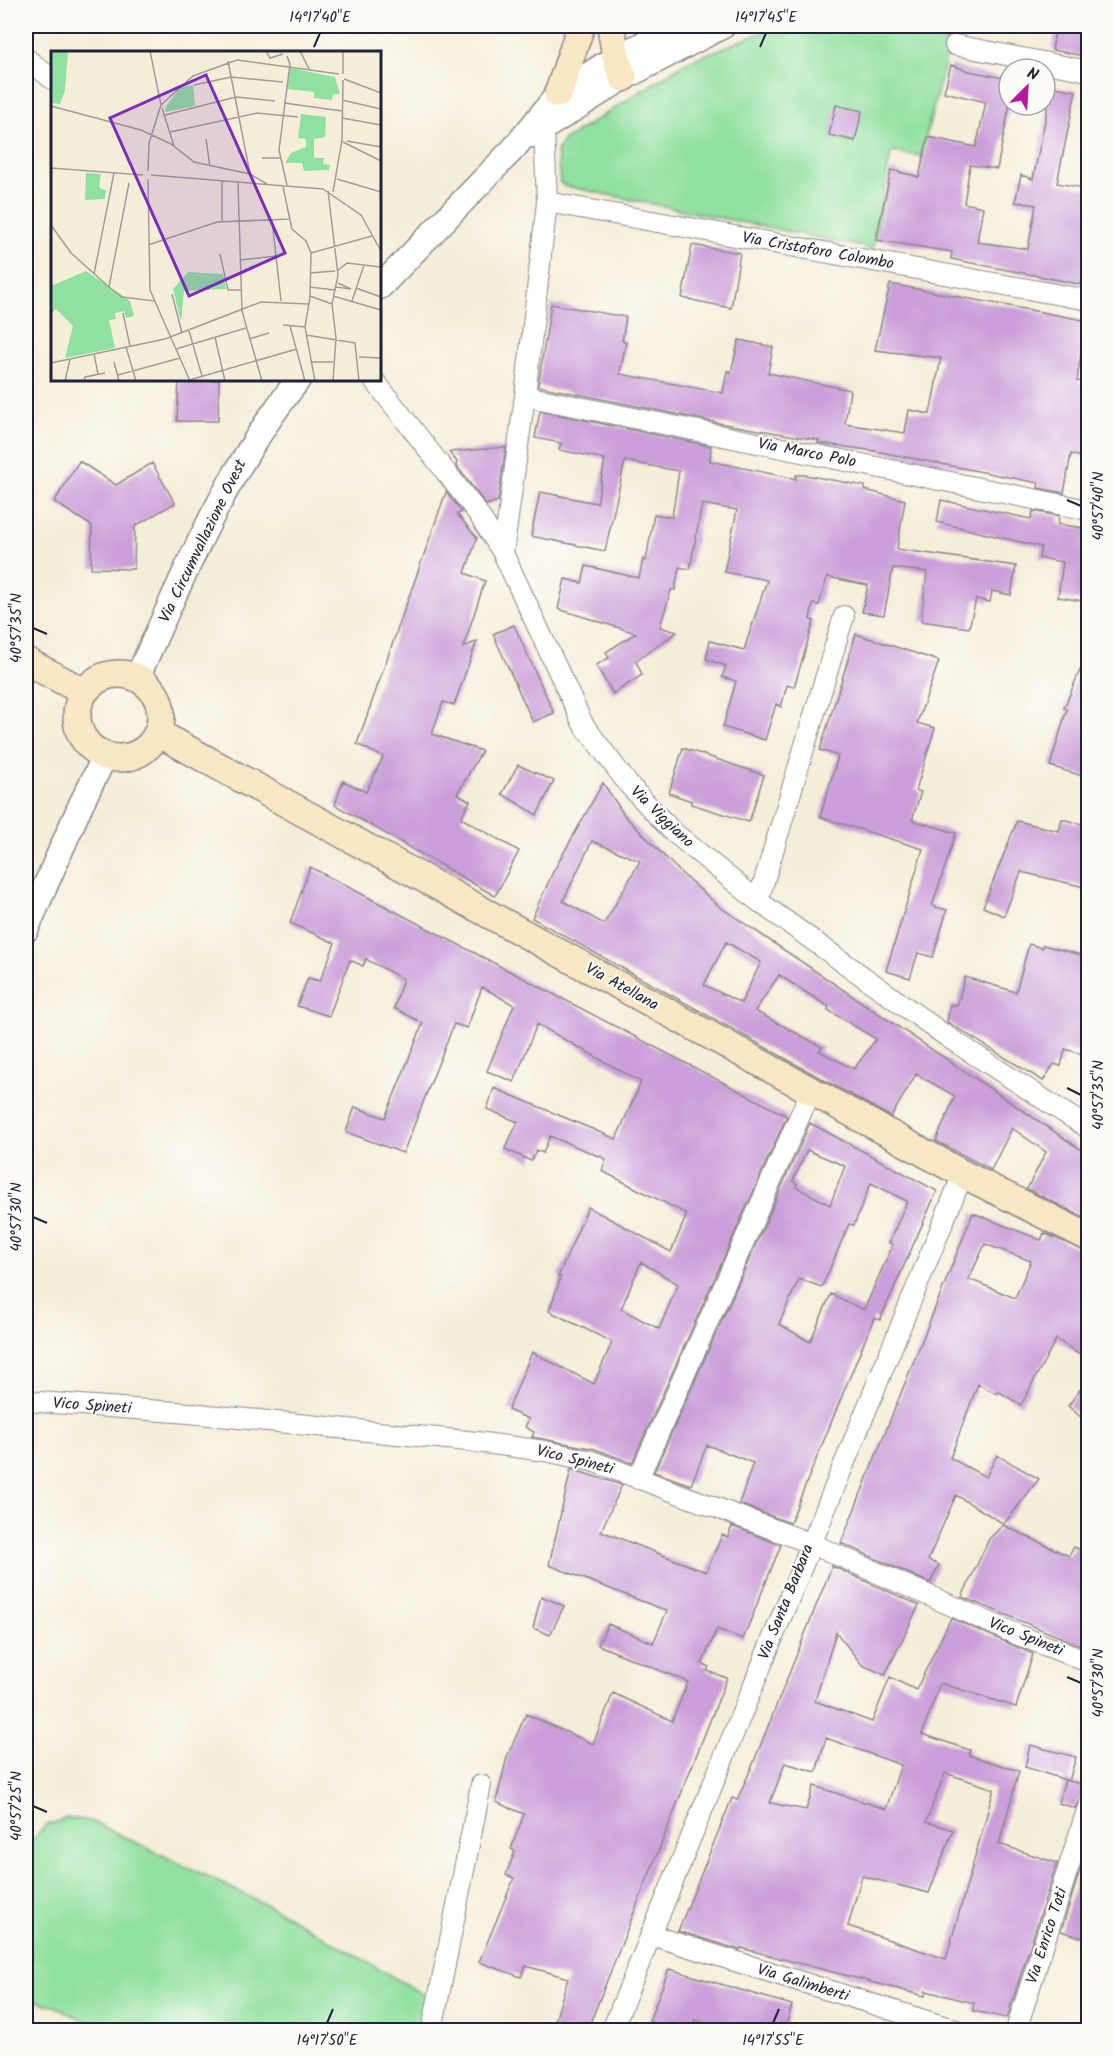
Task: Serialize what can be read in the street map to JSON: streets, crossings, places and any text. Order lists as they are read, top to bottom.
{
  "streets": {
    "main road": ["Via Atellana"],
    "street": [
      "Via Cristoforo Colombo",
      "Via Marco Polo",
      "Via Circumvallazione Ovest",
      "Via Viggiano",
      "Vico Spineti",
      "Via Santa Barbara",
      "Via Enrico Toti",
      "Via Galimberti"
    ]
  },
  "crossings": [
    ["Via Circumvallazione Ovest", "Via Atellana"],
    ["Via Atellana", "Via Santa Barbara"],
    ["Vico Spineti", "Via Santa Barbara"],
    ["Via Santa Barbara", "Via Galimberti"]
  ],
  "north": "top right",
  "coordinates": [
    "14°17'40\"E",
    "14°17'45\"E",
    "40°57'40\"N",
    "40°57'35\"N",
    "40°57'30\"N",
    "40°57'25\"N",
    "14°17'50\"E",
    "14°17'55\"E"
  ]
}
